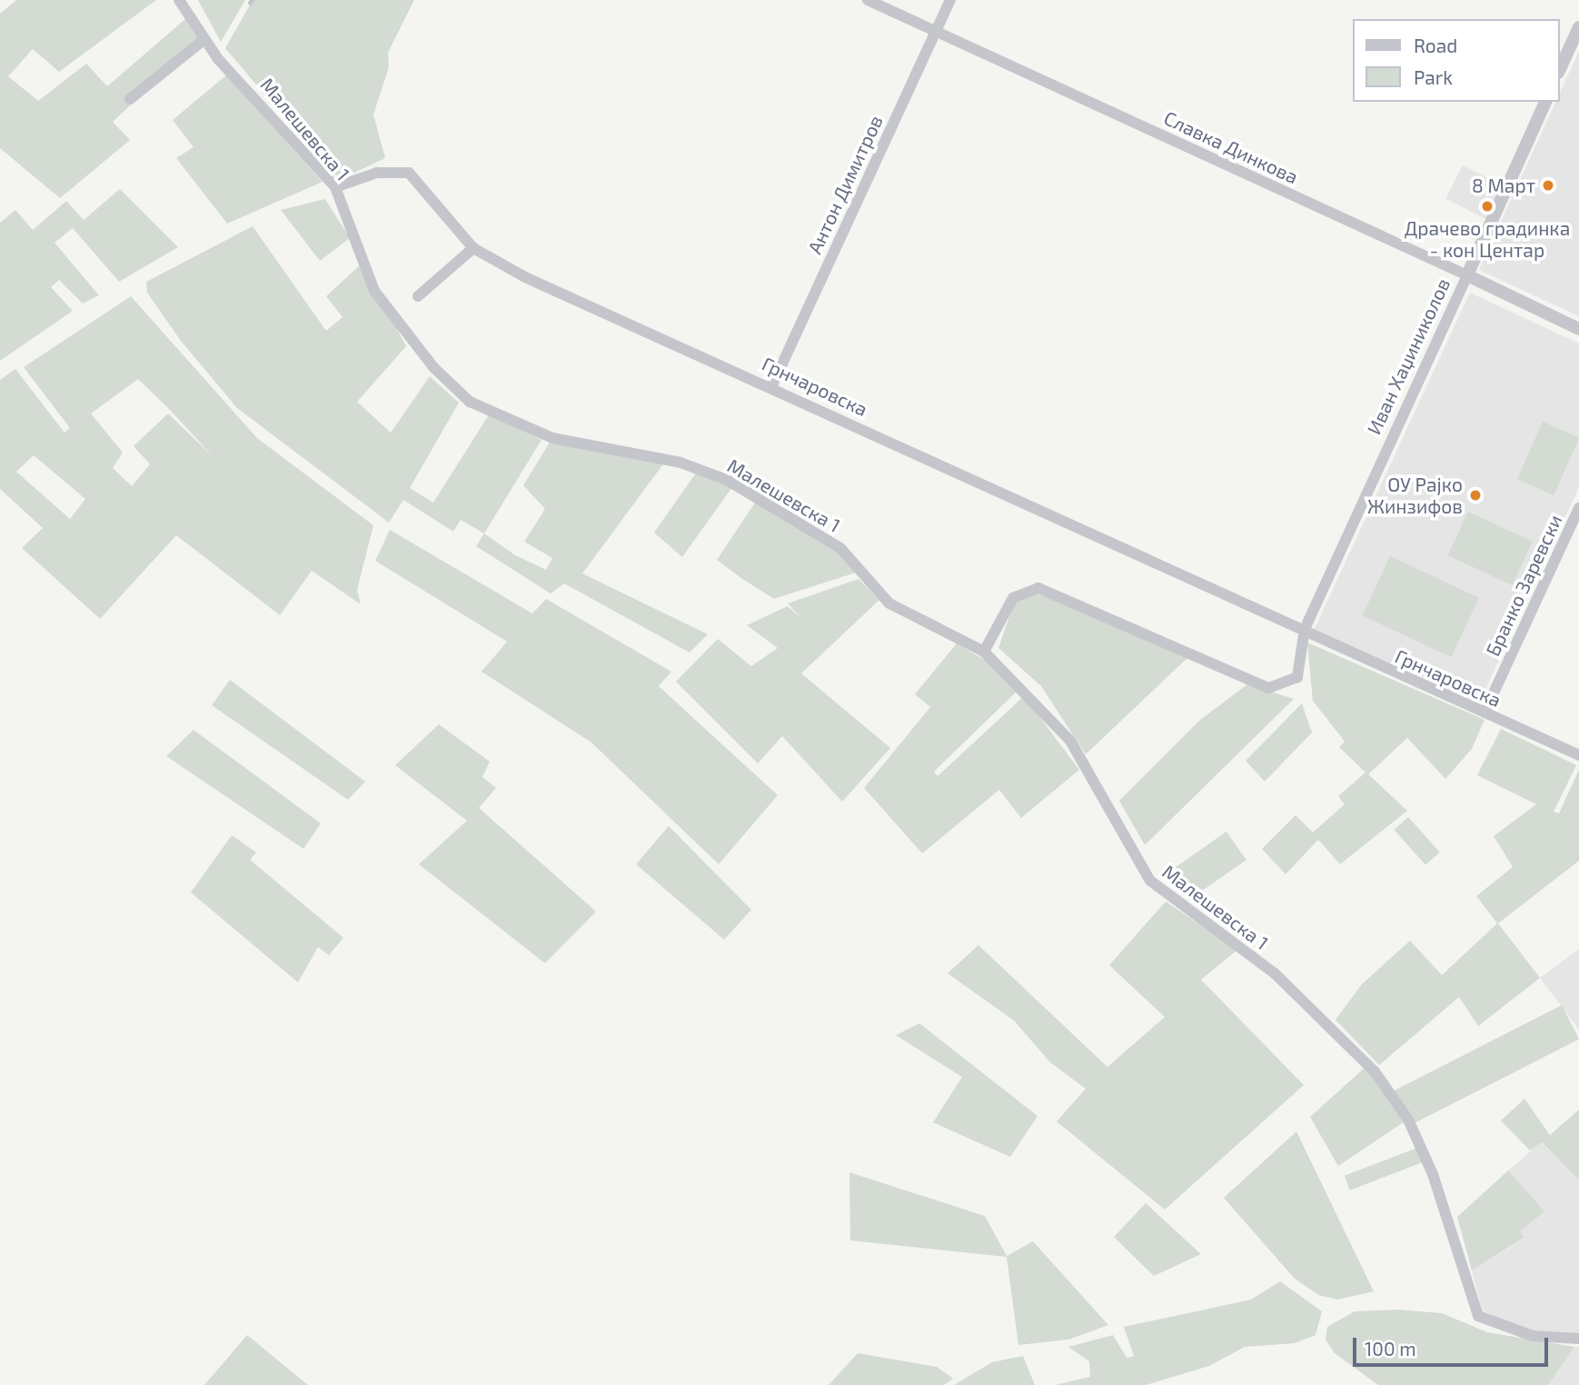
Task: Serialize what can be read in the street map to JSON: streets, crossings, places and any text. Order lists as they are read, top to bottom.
{
  "streets": {
    "street": [
      "Малешевска 1",
      "Славка Динкова",
      "Антон Димитров",
      "Иван Хаџиниколов",
      "Грнчаровска",
      "Бранко Заревски"
    ]
  },
  "crossings": [
    ["Малешевска 1", "Грнчаровска"],
    ["Славка Динкова", "Антон Димитров"],
    ["Славка Динкова", "Иван Хаџиниколов"],
    ["Антон Димитров", "Грнчаровска"],
    ["Иван Хаџиниколов", "Грнчаровска"],
    ["Грнчаровска", "Бранко Заревски"]
  ],
  "places": ["8 Март", "Драчево градинка - кон Центар", "ОУ Рајко Жинзифов"],
  "legend": ["Road", "Park"],
  "scale_bar": "100 m"
}
